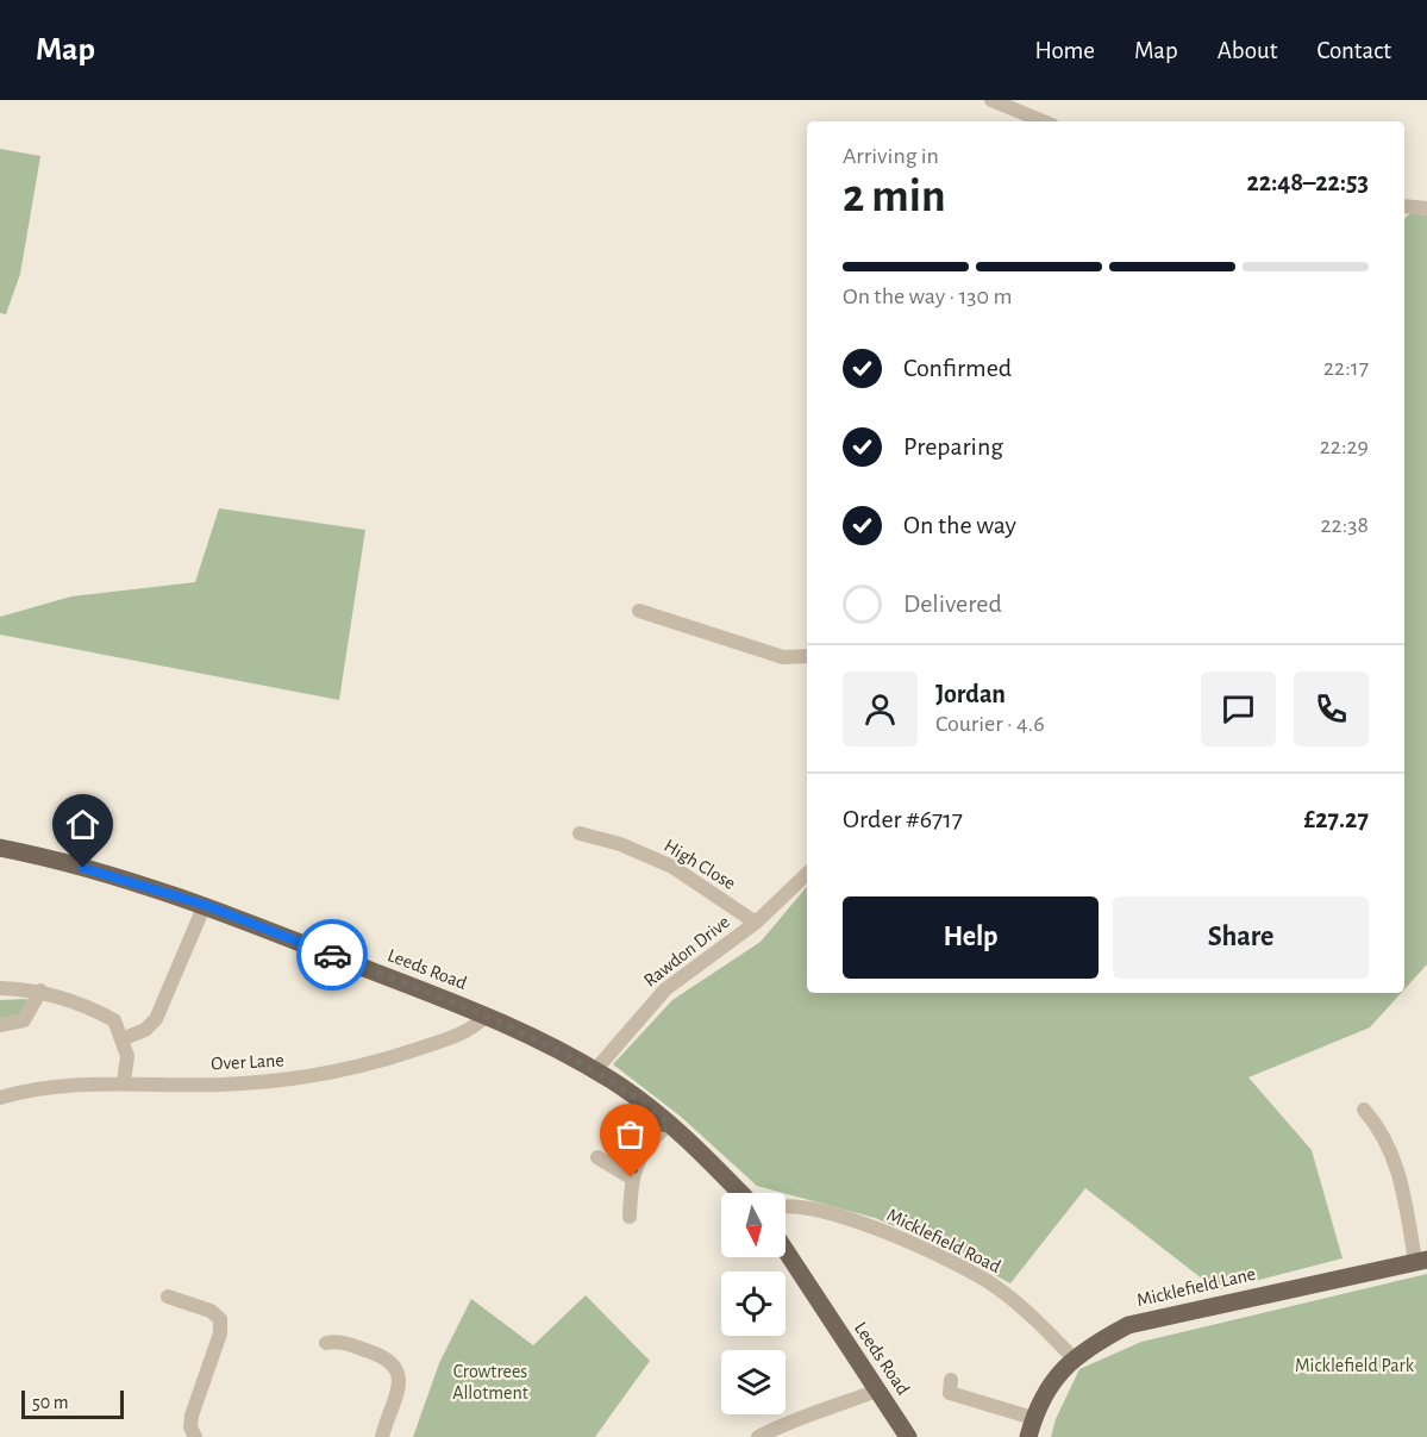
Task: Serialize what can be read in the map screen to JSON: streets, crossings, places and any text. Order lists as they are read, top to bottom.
{
  "streets": {
    "main road": ["Leeds Road", "Micklefield Lane"],
    "street": [
      "High Close",
      "Rawdon Drive",
      "Over Lane",
      "Micklefield Road"
    ]
  },
  "crossings": [
    ["High Close", "Rawdon Drive"],
    ["Rawdon Drive", "Leeds Road"],
    ["Leeds Road", "Over Lane"],
    ["Micklefield Road", "Micklefield Lane"]
  ],
  "parks": ["Micklefield Park", "Crowtrees Allotment"],
  "scale_bar": "50 m",
  "north": "bottom",
  "page": {
    "header": "Map",
    "nav": [
      "Home",
      "Map",
      "About",
      "Contact"
    ],
    "heading": ["2 min", "Arriving in", "22:48–22:53"],
    "panel": [
      "Jordan",
      "Courier · 4.6",
      "Order #6717",
      "£27.27"
    ],
    "bar": "On the way · 130 m",
    "list": [
      ["Confirmed", "22:17"],
      ["Preparing", "22:29"],
      ["On the way", "22:38"],
      "Delivered"
    ],
    "buttons": ["Help", "Share"],
    "scale": "50 m"
  }
}
